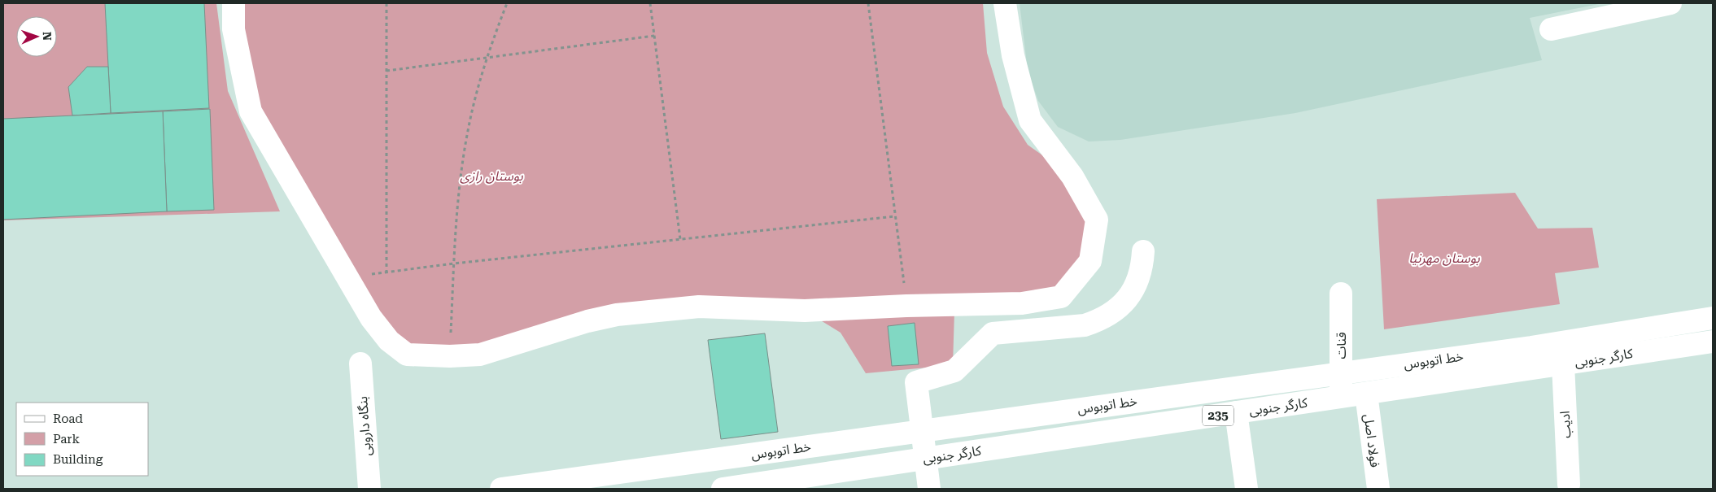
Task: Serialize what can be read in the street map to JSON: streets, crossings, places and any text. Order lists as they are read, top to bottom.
{
  "streets": {
    "main road": [
      "قنات",
      "کارگر جنوبی",
      "خط اتوبوس",
      "235",
      "ادیب",
      "بنگاه داروبی",
      "فولاد اصل"
    ]
  },
  "crossings": [
    ["قنات", "کارگر جنوبی"],
    ["کارگر جنوبی", "ادیب"],
    ["کارگر جنوبی", "فولاد اصل"]
  ],
  "parks": ["بوستان رازی", "بوستان مهرنیا"],
  "legend": ["Road", "Park", "Building"],
  "north": "right"
}
